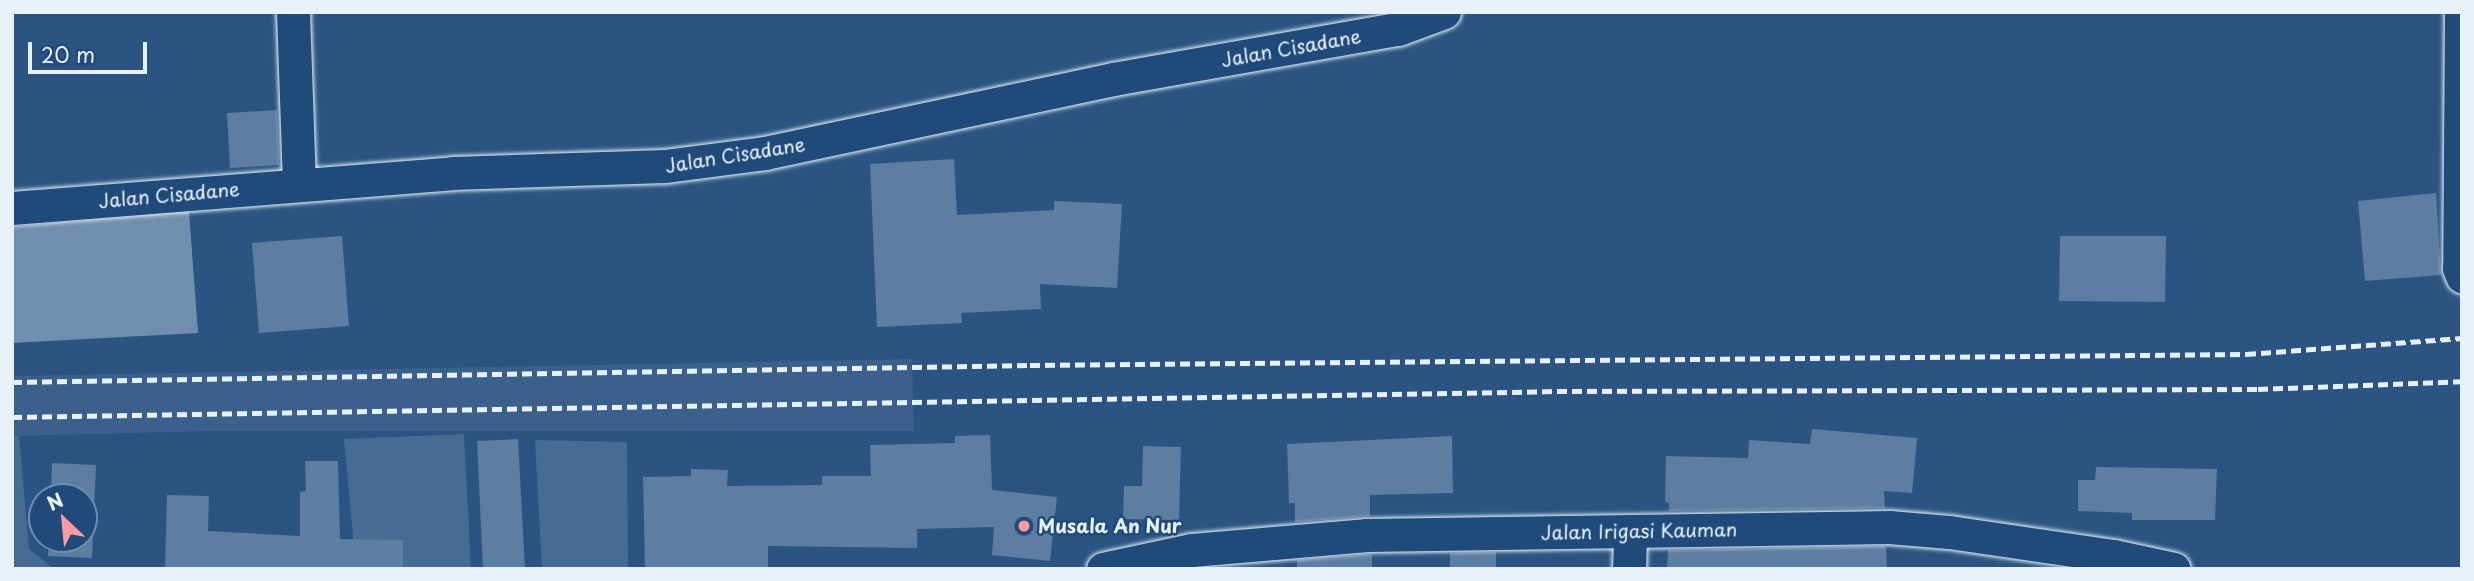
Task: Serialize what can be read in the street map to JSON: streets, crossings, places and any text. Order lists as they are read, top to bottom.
{
  "streets": {
    "street": ["Jalan Cisadane", "Jalan Irigasi Kauman"]
  },
  "places": ["Musala An Nur"],
  "scale_bar": "20 m",
  "north": "top left"
}
